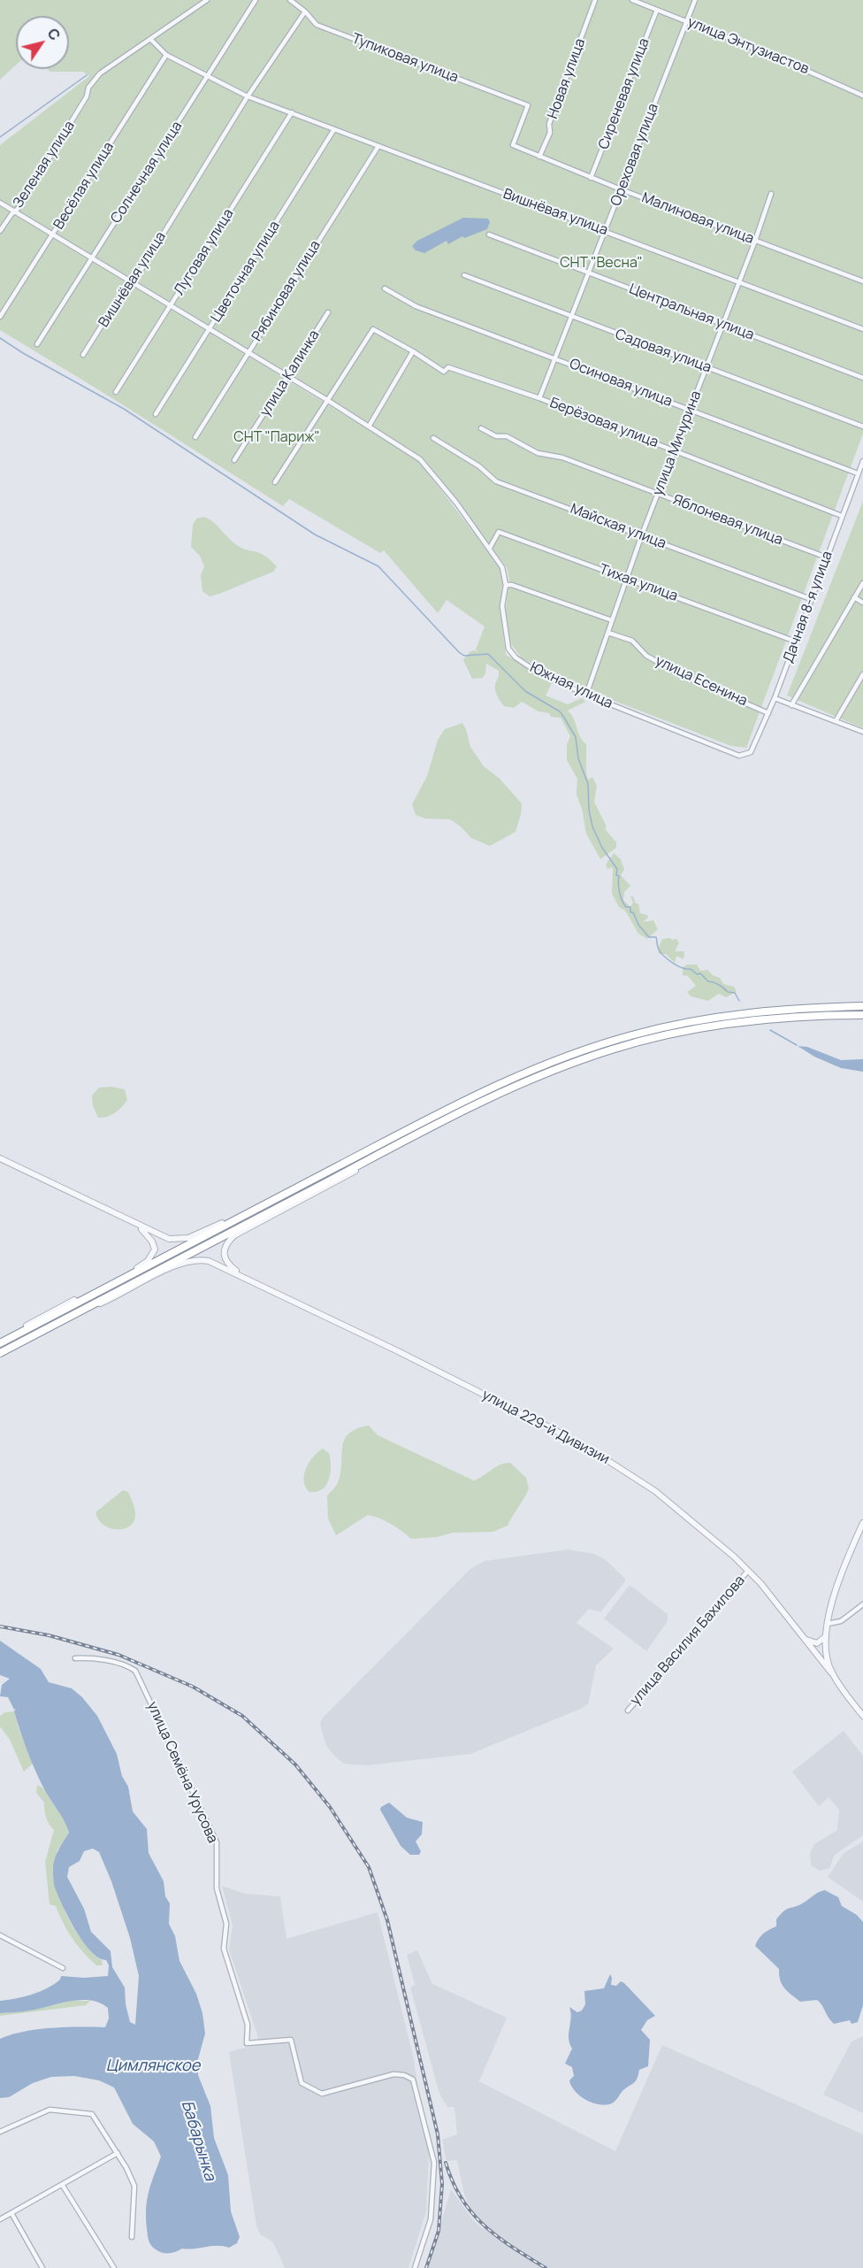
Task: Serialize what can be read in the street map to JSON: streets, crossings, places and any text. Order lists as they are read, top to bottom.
{
  "streets": {
    "street": [
      "улица Энтузиастов",
      "Тупиковая улица",
      "Новая улица",
      "Сиреневая улица",
      "Ореховая улица",
      "Зеленая улица",
      "Солнечная улица",
      "Весёлая улица",
      "Вишнёвая улица",
      "Малиновая улица",
      "Луговая улица",
      "Цветочная улица",
      "Рябиновая улица",
      "Центральная улица",
      "Садовая улица",
      "улица Калинка",
      "Осиновая улица",
      "Берёзовая улица",
      "улица Мичурина",
      "Яблоневая улица",
      "Майская улица",
      "Тихая улица",
      "Дачная 8-я улица",
      "улица Есенина",
      "Южная улица",
      "улица 229-й Дивизии",
      "улица Василия Бахилова",
      "улица Семёна Урусова"
    ]
  },
  "crossings": [
    ["улица Энтузиастов", "Сиреневая улица"],
    ["улица Энтузиастов", "Ореховая улица"],
    ["Тупиковая улица", "Вишнёвая улица"],
    ["Тупиковая улица", "Малиновая улица"],
    ["Новая улица", "Малиновая улица"],
    ["Сиреневая улица", "Малиновая улица"],
    ["Ореховая улица", "Вишнёвая улица"],
    ["Ореховая улица", "Малиновая улица"],
    ["Ореховая улица", "Центральная улица"],
    ["Ореховая улица", "Садовая улица"],
    ["Ореховая улица", "Осиновая улица"],
    ["Ореховая улица", "Берёзовая улица"],
    ["Зеленая улица", "Вишнёвая улица"],
    ["Зеленая улица", "Южная улица"],
    ["Солнечная улица", "Вишнёвая улица"],
    ["Солнечная улица", "Южная улица"],
    ["Весёлая улица", "Вишнёвая улица"],
    ["Весёлая улица", "Южная улица"],
    ["Вишнёвая улица", "Луговая улица"],
    ["Вишнёвая улица", "Цветочная улица"],
    ["Вишнёвая улица", "Рябиновая улица"],
    ["Вишнёвая улица", "улица Мичурина"],
    ["Вишнёвая улица", "Южная улица"],
    ["Малиновая улица", "улица Мичурина"],
    ["Луговая улица", "Южная улица"],
    ["Цветочная улица", "Южная улица"],
    ["Рябиновая улица", "Южная улица"],
    ["Центральная улица", "улица Мичурина"],
    ["Садовая улица", "улица Мичурина"],
    ["улица Калинка", "Южная улица"],
    ["Осиновая улица", "улица Мичурина"],
    ["Осиновая улица", "Дачная 8-я улица"],
    ["Берёзовая улица", "улица Мичурина"],
    ["Берёзовая улица", "Дачная 8-я улица"],
    ["Берёзовая улица", "Южная улица"],
    ["улица Мичурина", "Яблоневая улица"],
    ["улица Мичурина", "Майская улица"],
    ["улица Мичурина", "Тихая улица"],
    ["улица Мичурина", "улица Есенина"],
    ["улица Мичурина", "Южная улица"],
    ["Яблоневая улица", "Дачная 8-я улица"],
    ["Майская улица", "Дачная 8-я улица"],
    ["Тихая улица", "Дачная 8-я улица"],
    ["Тихая улица", "Южная улица"],
    ["Дачная 8-я улица", "улица Есенина"],
    ["Дачная 8-я улица", "Южная улица"],
    ["улица 229-й Дивизии", "улица Василия Бахилова"]
  ],
  "water": ["Цимлянское", "Бабарынка"],
  "parks": ["СНТ \"Весна\"", "СНТ \"Париж\""],
  "north": "top right"
}
